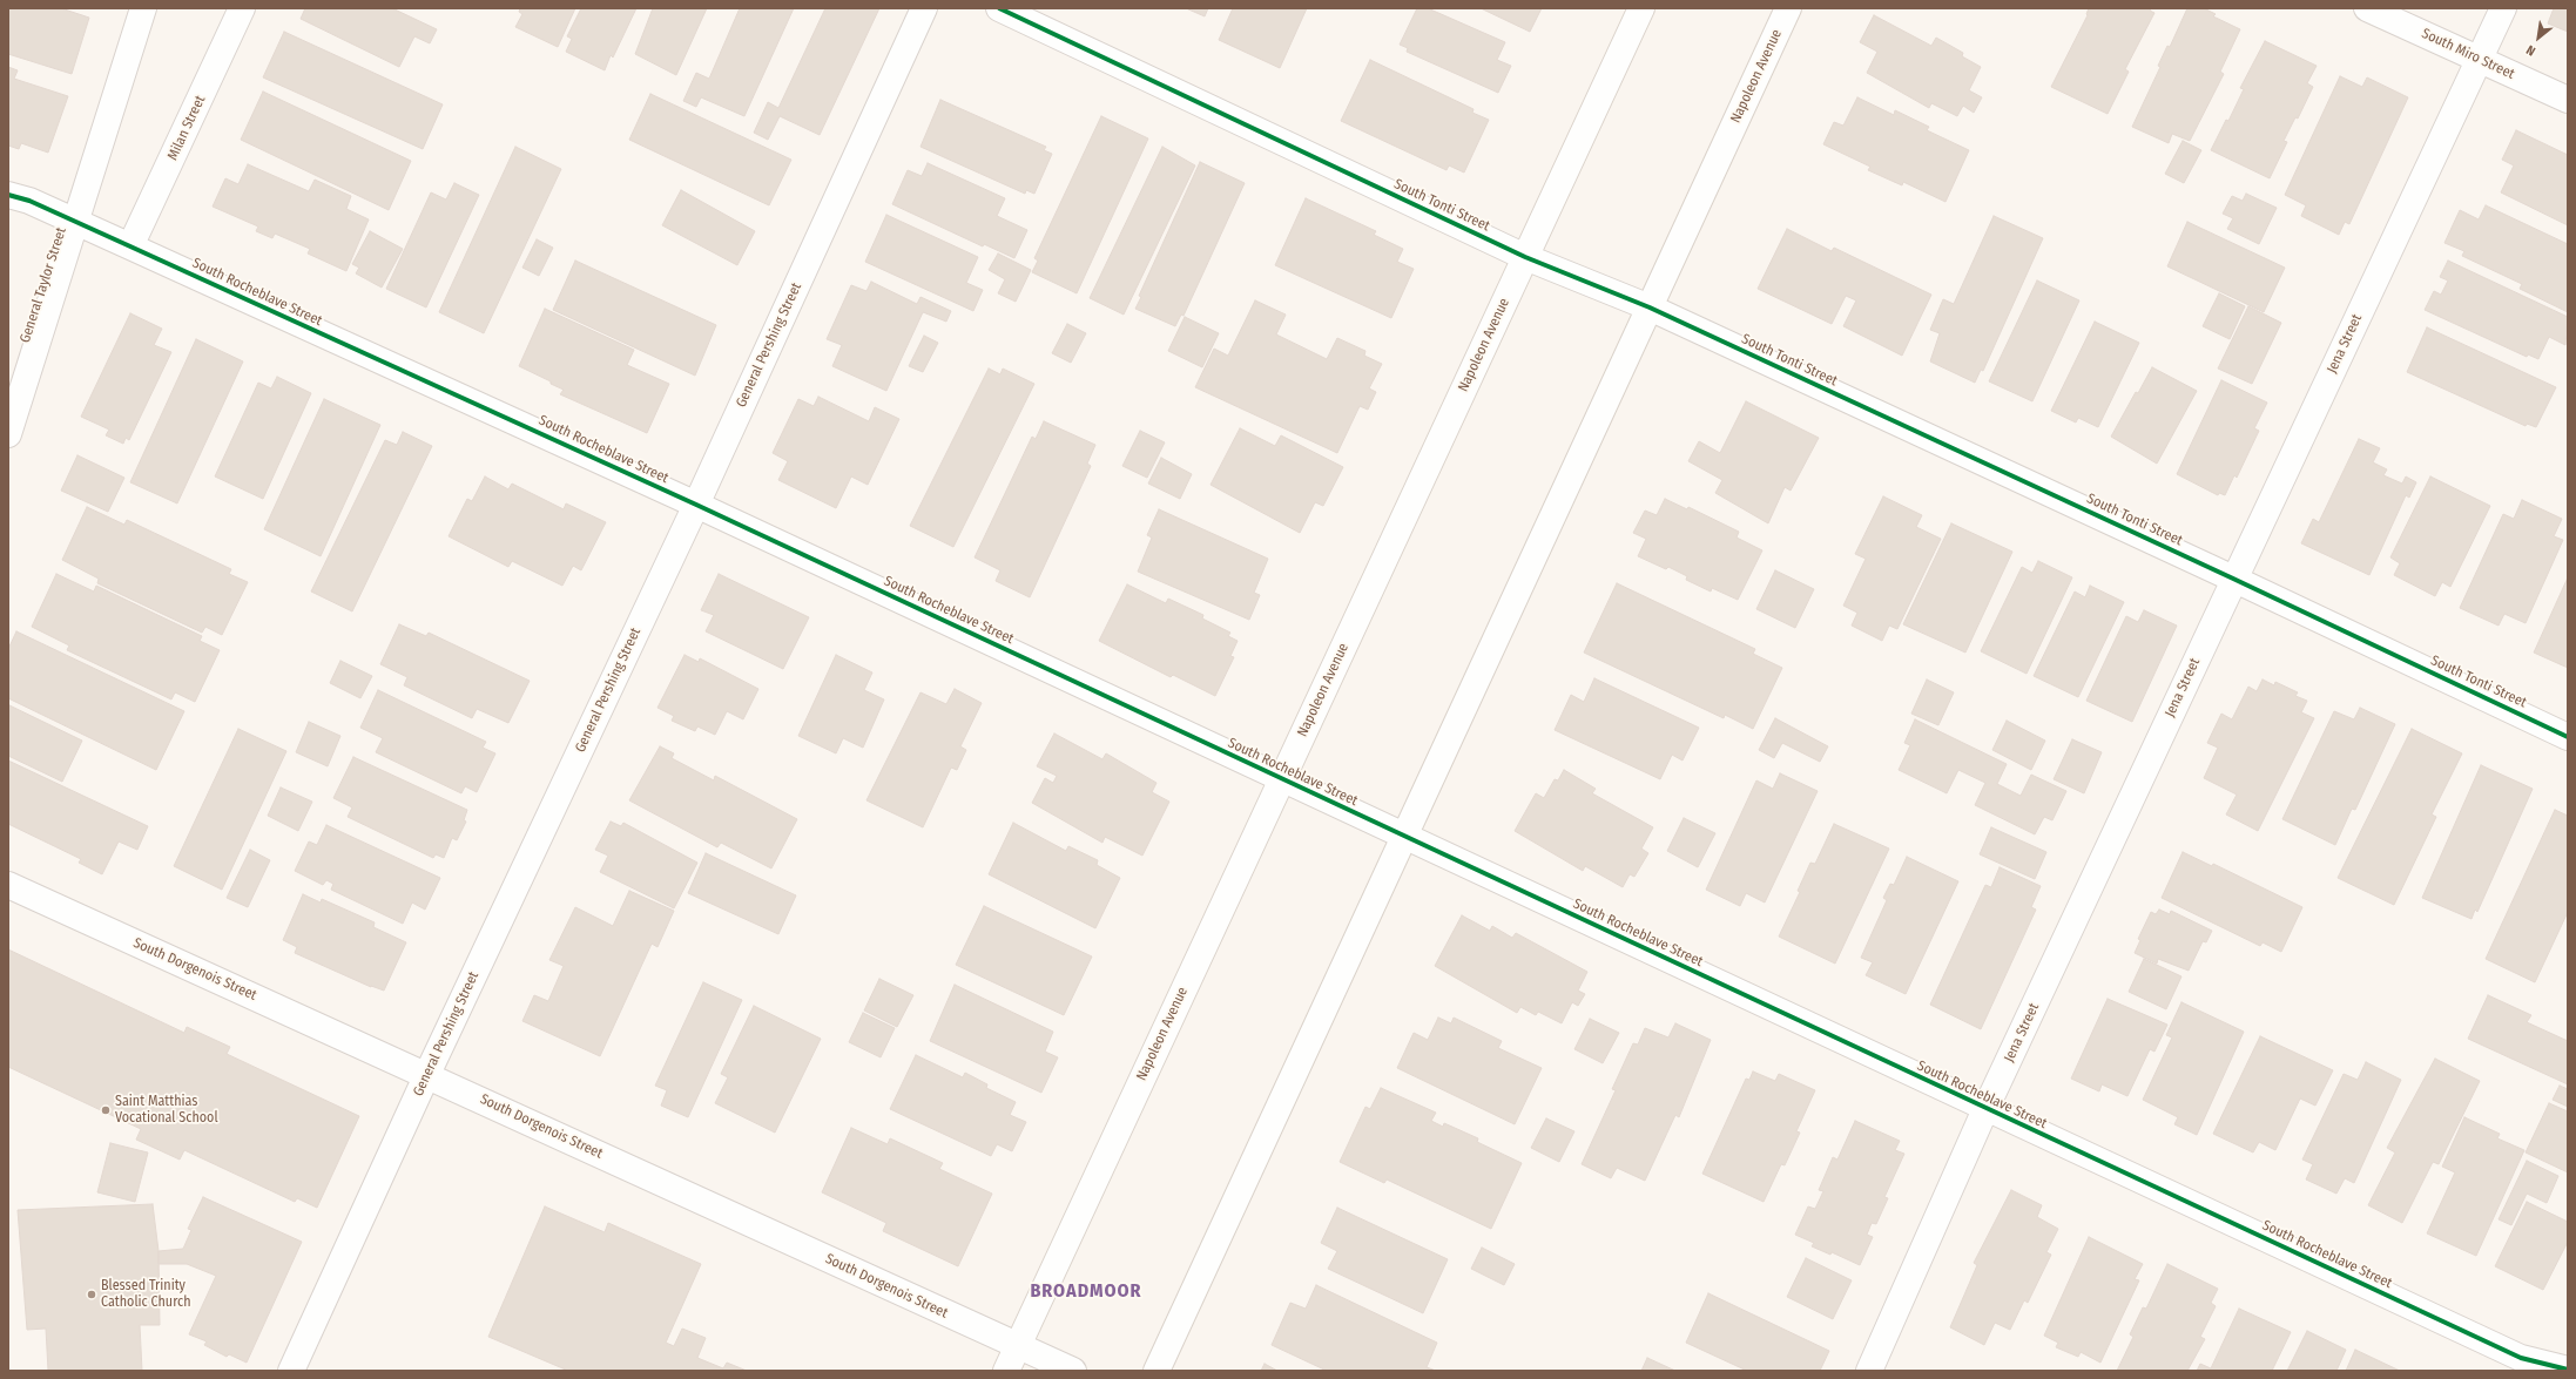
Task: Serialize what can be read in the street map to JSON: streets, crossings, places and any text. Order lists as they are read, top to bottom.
{
  "streets": {
    "street": [
      "South Miro Street",
      "Napoleon Avenue",
      "Milan Street",
      "South Tonti Street",
      "General Taylor Street",
      "South Rocheblave Street",
      "Jena Street",
      "General Pershing Street",
      "South Dorgenois Street"
    ]
  },
  "crossings": [
    ["South Miro Street", "Jena Street"],
    ["Napoleon Avenue", "South Tonti Street"],
    ["Napoleon Avenue", "South Rocheblave Street"],
    ["Napoleon Avenue", "South Dorgenois Street"],
    ["Milan Street", "South Rocheblave Street"],
    ["South Tonti Street", "Jena Street"],
    ["General Taylor Street", "South Rocheblave Street"],
    ["South Rocheblave Street", "Jena Street"],
    ["South Rocheblave Street", "General Pershing Street"],
    ["General Pershing Street", "South Dorgenois Street"]
  ],
  "districts": ["BROADMOOR"],
  "places": ["Saint Matthias Vocational School", "Blessed Trinity Catholic Church"],
  "north": "bottom left"
}
